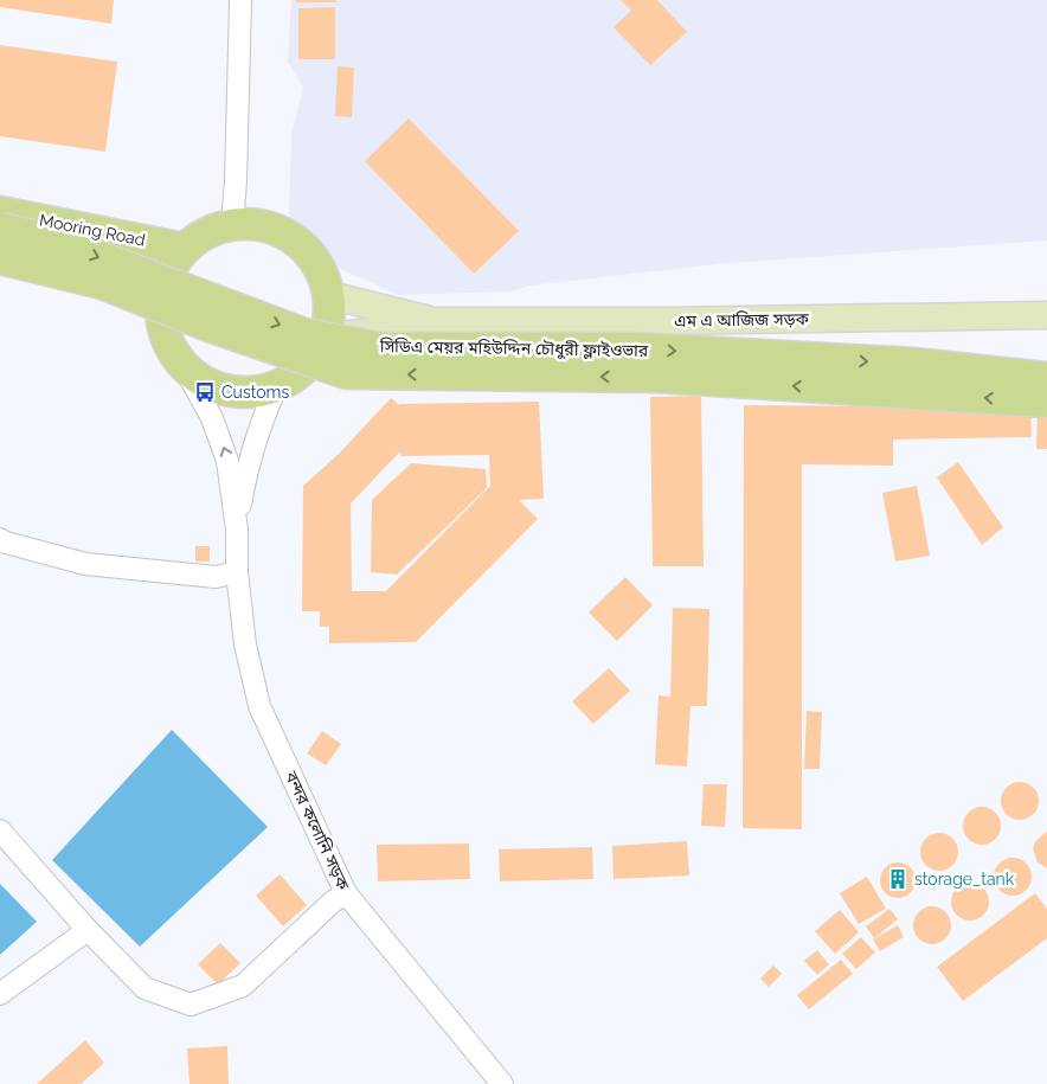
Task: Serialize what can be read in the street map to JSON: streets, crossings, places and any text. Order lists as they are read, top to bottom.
{
  "streets": {
    "highway": ["Mooring Road", "সিডিএ মেয়র মহিউদ্দিন চৌধুরী ফ্লাইওভার"],
    "main road": ["এম এ আজিজ সড়ক"],
    "street": ["বন্দর কলোনি সড়ক"]
  },
  "crossings": [
    ["Mooring Road", "এম এ আজিজ সড়ক"],
    ["Mooring Road", "বন্দর কলোনি সড়ক"],
    ["এম এ আজিজ সড়ক", "বন্দর কলোনি সড়ক"]
  ],
  "places": {
    "bus stop": ["Customs"],
    "building": ["storage_tank"]
  }
}
